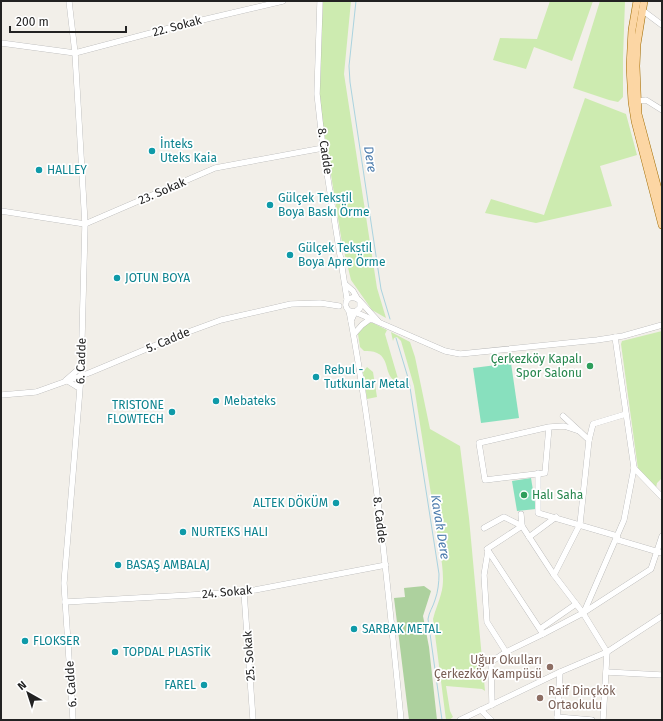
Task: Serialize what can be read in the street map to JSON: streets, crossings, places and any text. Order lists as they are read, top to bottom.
{
  "streets": {
    "street": [
      "22. Sokak",
      "8. Cadde",
      "23. Sokak",
      "5. Cadde",
      "6. Cadde",
      "24. Sokak",
      "25. Sokak"
    ]
  },
  "crossings": [
    ["22. Sokak", "6. Cadde"],
    ["8. Cadde", "23. Sokak"],
    ["8. Cadde", "5. Cadde"],
    ["8. Cadde", "24. Sokak"],
    ["23. Sokak", "6. Cadde"],
    ["5. Cadde", "6. Cadde"],
    ["6. Cadde", "24. Sokak"],
    ["24. Sokak", "25. Sokak"]
  ],
  "water": ["Dere", "Kavak Dere"],
  "places": [
    "İnteks Uteks Kaia",
    "HALLEY",
    "Gülçek Tekstil Boya Baskı Örme",
    "Gülçek Tekstil Boya Apre Örme",
    "JOTUN BOYA",
    "Çerkezköy Kapalı Spor Salonu",
    "Rebul - Tutkunlar Metal",
    "Mebateks",
    "TRISTONE FLOWTECH",
    "Halı Saha",
    "ALTEK DÖKÜM",
    "NURTEKS HALI",
    "BASAŞ AMBALAJ",
    "SARBAK METAL",
    "FLOKSER",
    "TOPDAL PLASTİK",
    "Uğur Okulları Çerkezköy Kampüsü",
    "FAREL",
    "Raif Dinçkök Ortaokulu"
  ],
  "scale_bar": "200 m",
  "north": "top left"
}
